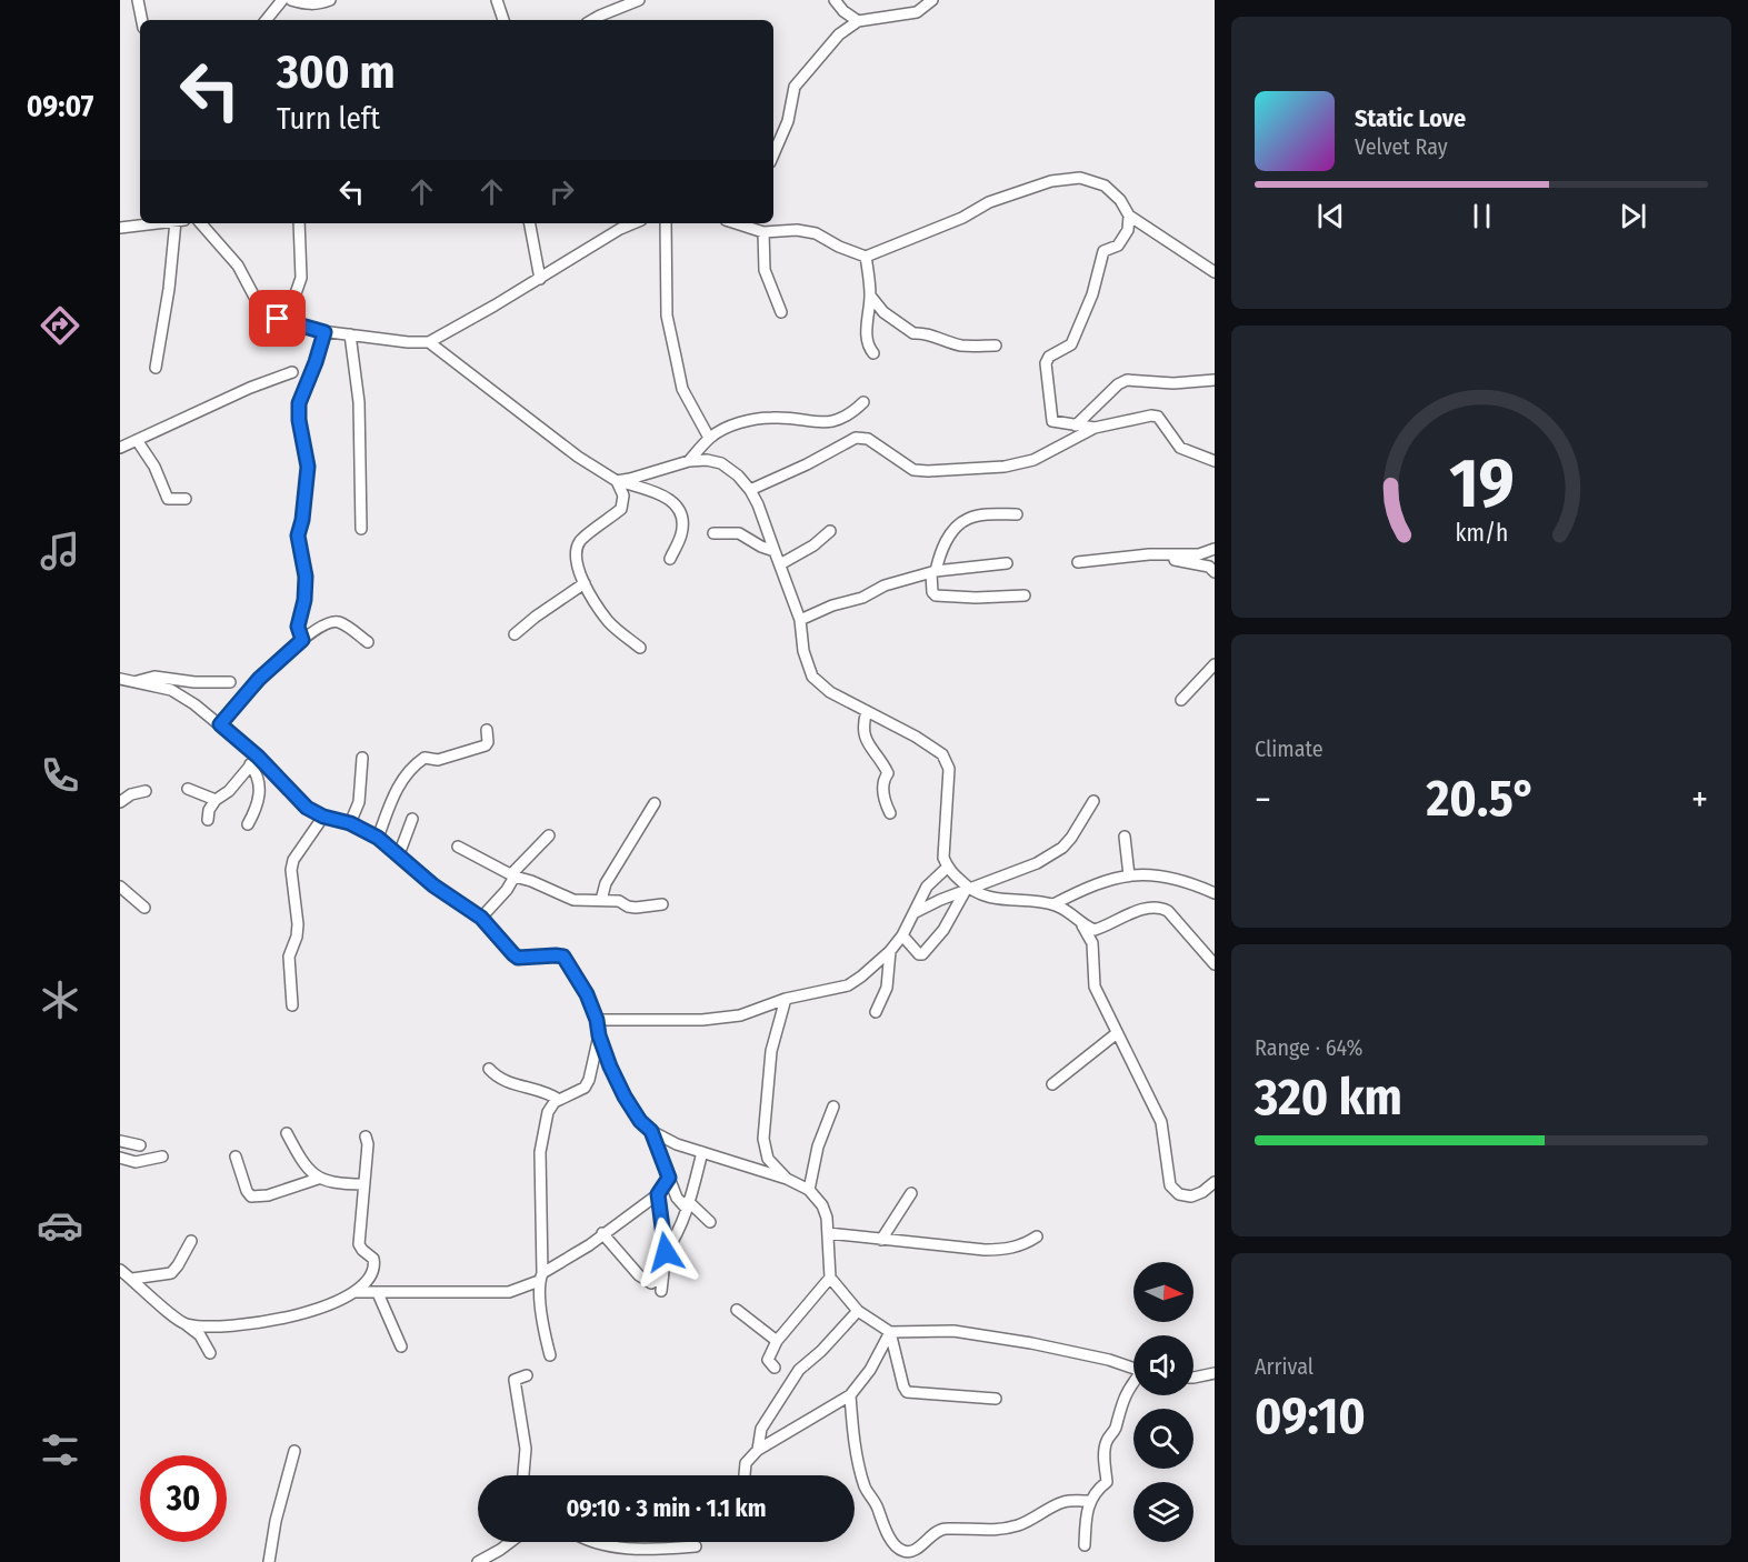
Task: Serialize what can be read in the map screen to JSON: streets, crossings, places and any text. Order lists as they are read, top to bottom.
{
  "north": "right",
  "page": {
    "tabs": "09:07",
    "turn": ["300 m", "Turn left"],
    "song": ["Static Love", "Velvet Ray"],
    "tile": [
      "Climate",
      ["Range · 64%", "320 km"],
      ["Arrival", "09:10"]
    ],
    "heat": ["−", "20.5°", "+"],
    "limit": "30",
    "trip": "09:10 · 3 min · 1.1 km",
    "gauge": ["19", "km/h"]
  }
}
